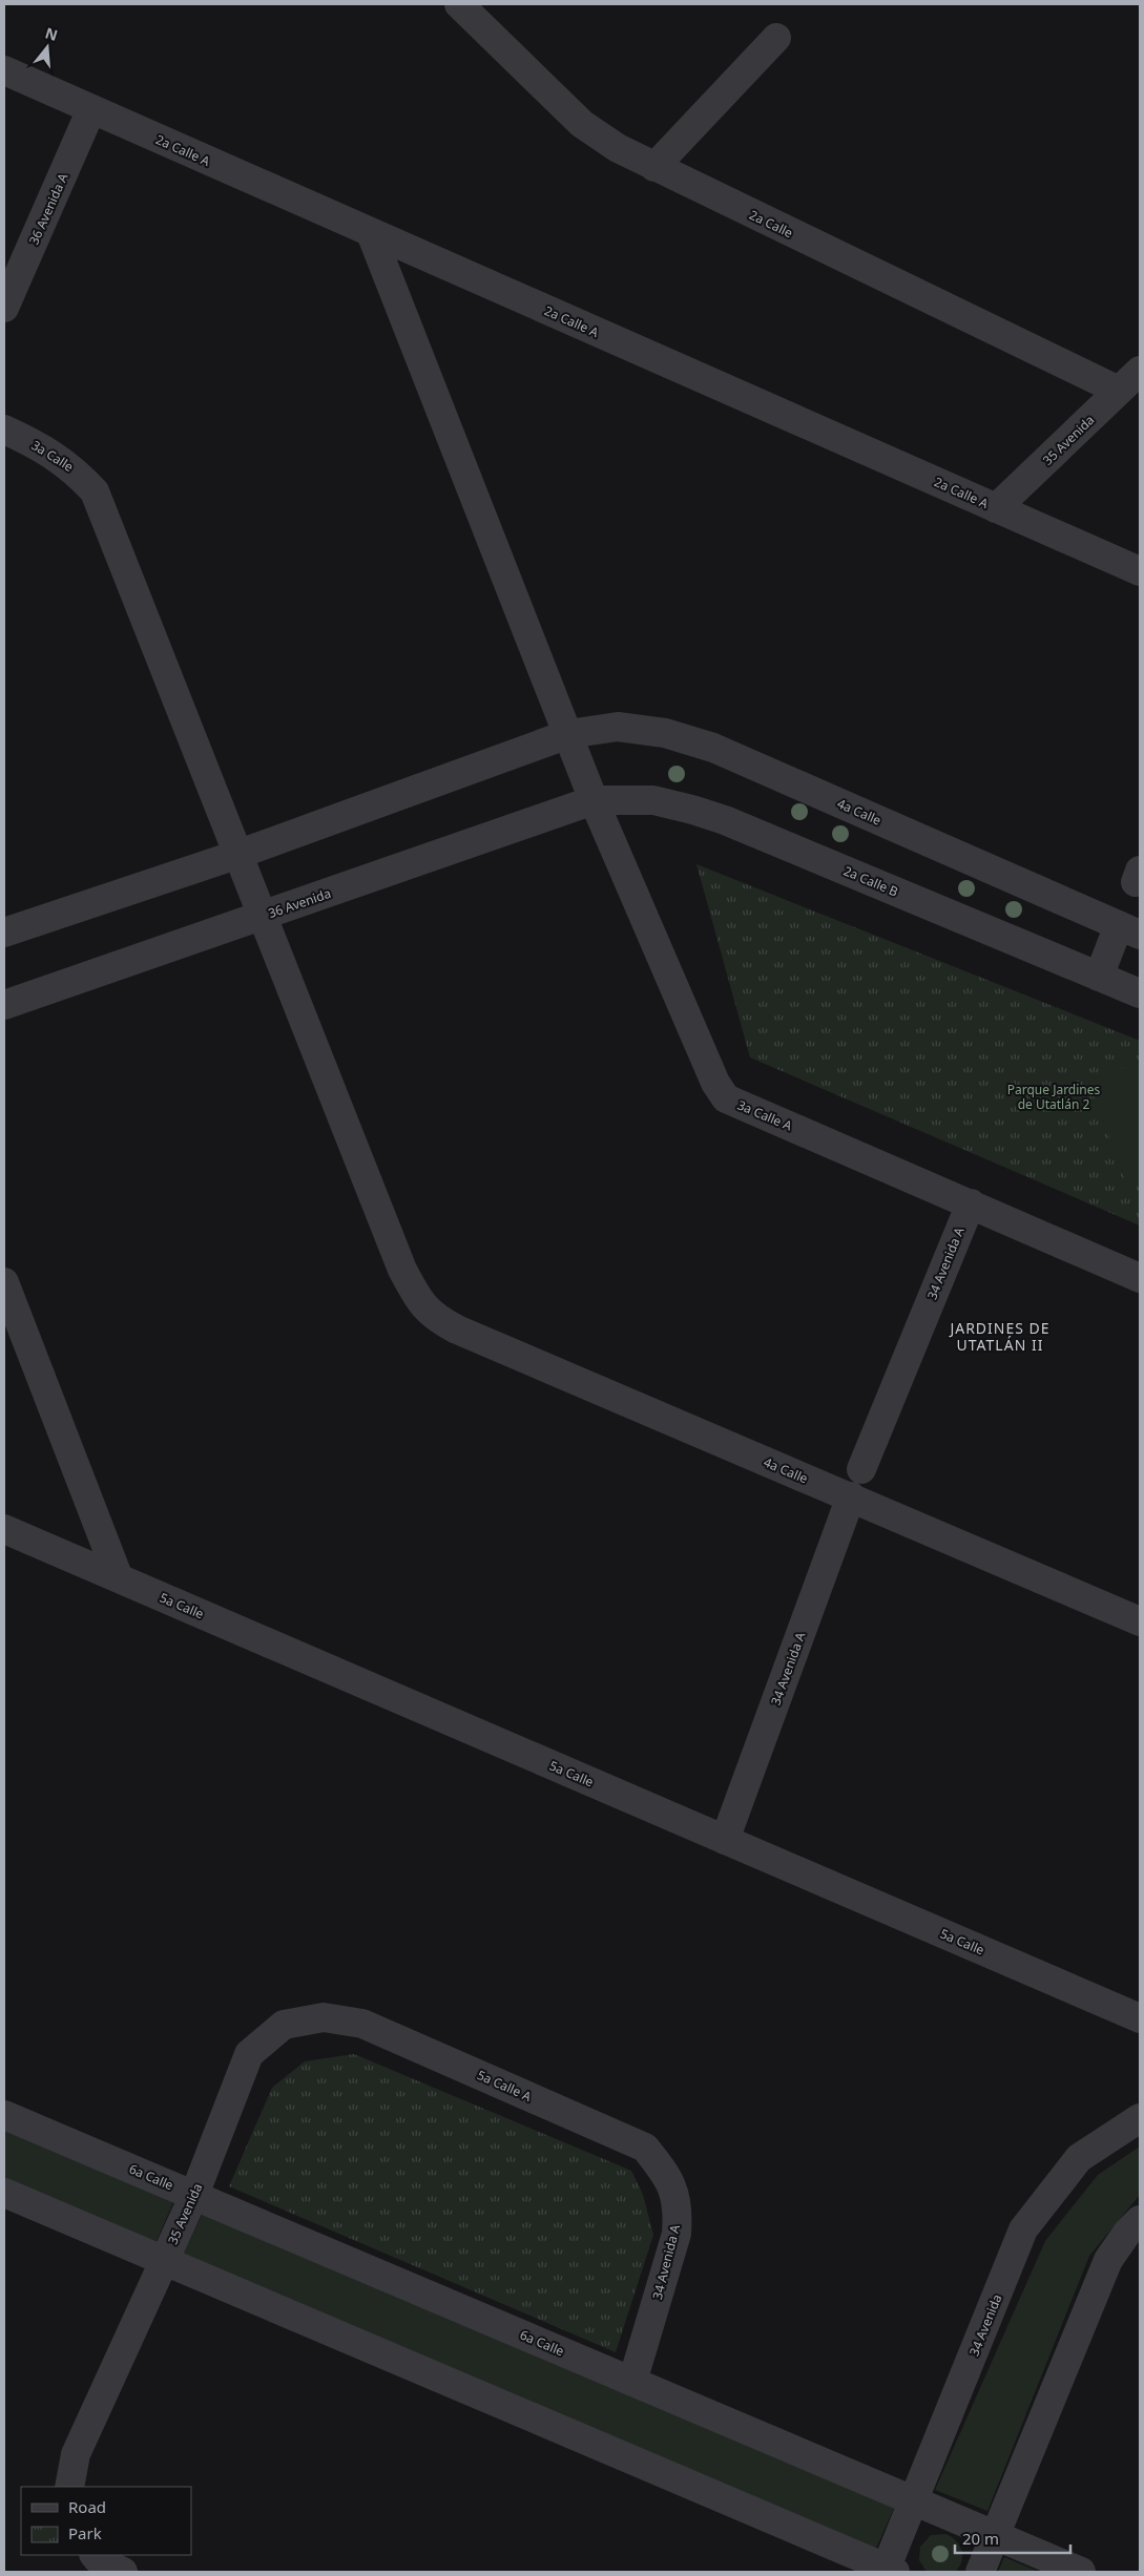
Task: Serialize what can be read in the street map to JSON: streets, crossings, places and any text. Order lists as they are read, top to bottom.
{
  "streets": {
    "street": [
      "2a Calle A",
      "36 Avenida A",
      "2a Calle",
      "35 Avenida",
      "3a Calle",
      "4a Calle",
      "2a Calle B",
      "36 Avenida",
      "3a Calle A",
      "34 Avenida A",
      "5a Calle",
      "5a Calle A",
      "6a Calle",
      "34 Avenida"
    ]
  },
  "crossings": [
    ["2a Calle A", "36 Avenida A"],
    ["2a Calle A", "35 Avenida"],
    ["2a Calle A", "3a Calle A"],
    ["2a Calle", "35 Avenida"],
    ["35 Avenida", "5a Calle A"],
    ["35 Avenida", "6a Calle"],
    ["3a Calle", "4a Calle"],
    ["3a Calle", "36 Avenida"],
    ["4a Calle", "3a Calle A"],
    ["4a Calle", "34 Avenida A"],
    ["2a Calle B", "36 Avenida"],
    ["2a Calle B", "3a Calle A"],
    ["36 Avenida", "3a Calle A"],
    ["3a Calle A", "34 Avenida A"],
    ["34 Avenida A", "5a Calle"],
    ["34 Avenida A", "5a Calle A"],
    ["34 Avenida A", "6a Calle"],
    ["6a Calle", "34 Avenida"]
  ],
  "districts": ["JARDINES DE UTATLÁN II"],
  "parks": ["Parque Jardines de Utatlán 2"],
  "legend": ["Road", "Park"],
  "scale_bar": "20 m",
  "north": "top"
}
